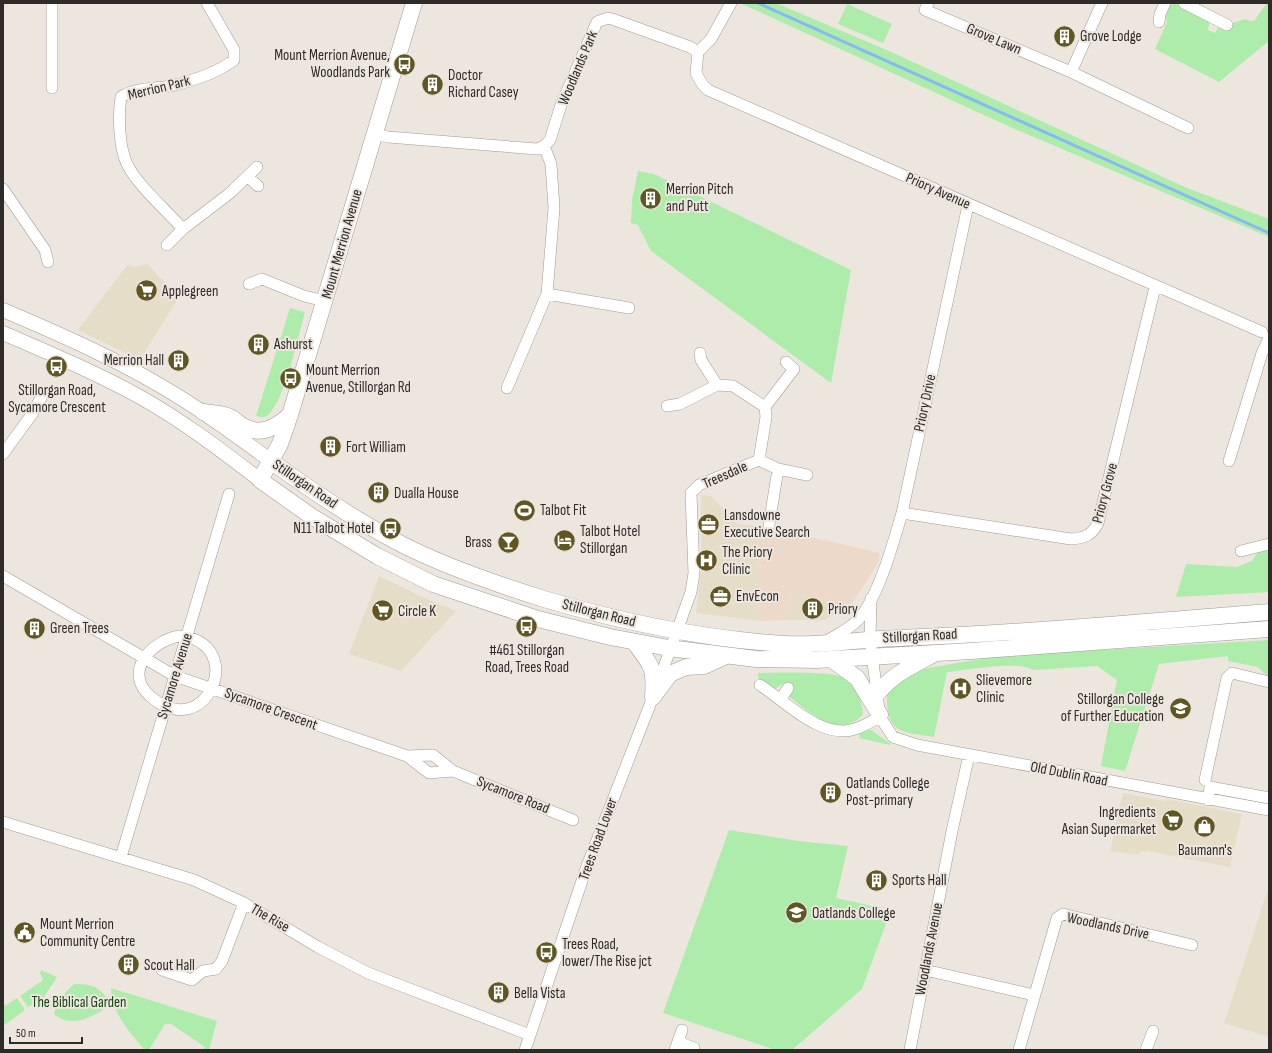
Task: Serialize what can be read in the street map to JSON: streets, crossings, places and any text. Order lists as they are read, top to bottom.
{
  "streets": {
    "highway": ["Mount Merrion Avenue", "Stillorgan Road"],
    "street": [
      "Grove Lawn",
      "Woodlands Park",
      "Merrion Park",
      "Priory Avenue",
      "Priory Drive",
      "Treesdale",
      "Priory Grove",
      "Sycamore Avenue",
      "Sycamore Crescent",
      "Old Dublin Road",
      "Sycamore Road",
      "Trees Road Lower",
      "The Rise",
      "Woodlands Drive",
      "Woodlands Avenue"
    ]
  },
  "crossings": [
    ["Woodlands Park", "Priory Avenue"],
    ["Priory Avenue", "Priory Drive"],
    ["Priory Avenue", "Priory Grove"],
    ["Mount Merrion Avenue", "Stillorgan Road"],
    ["Priory Drive", "Stillorgan Road"],
    ["Priory Drive", "Priory Grove"],
    ["Priory Drive", "Old Dublin Road"],
    ["Treesdale", "Trees Road Lower"],
    ["Stillorgan Road", "Old Dublin Road"],
    ["Stillorgan Road", "Trees Road Lower"],
    ["Sycamore Avenue", "Sycamore Crescent"],
    ["Sycamore Avenue", "The Rise"],
    ["Sycamore Crescent", "Sycamore Road"],
    ["Old Dublin Road", "Woodlands Avenue"],
    ["Trees Road Lower", "The Rise"]
  ],
  "parks": ["The Biblical Garden"],
  "places": {
    "building": [
      "Grove Lodge",
      "Doctor Richard Casey",
      "Merrion Pitch and Putt",
      "Ashurst",
      "Merrion Hall",
      "Fort William",
      "Dualla House",
      "Priory",
      "Green Trees",
      "Oatlands College Post-primary",
      "Sports Hall",
      "Scout Hall",
      "Bella Vista"
    ],
    "bus stop": [
      "Mount Merrion Avenue, Woodlands Park",
      "Stillorgan Road, Sycamore Crescent",
      "Mount Merrion Avenue, Stillorgan Rd",
      "N11 Talbot Hotel",
      "#461 Stillorgan Road, Trees Road",
      "Trees Road, lower/The Rise jct"
    ],
    "supermarket": ["Applegreen", "Circle K", "Ingredients Asian Supermarket"],
    "sports": ["Talbot Fit"],
    "office": ["Lansdowne Executive Search", "EnvEcon"],
    "hotel": ["Talbot Hotel Stillorgan"],
    "bar": ["Brass"],
    "hospital": ["The Priory Clinic", "Slievemore Clinic"],
    "school or university": ["Stillorgan College of Further Education", "Oatlands College"],
    "shop": ["Baumann's"],
    "public building": ["Mount Merrion Community Centre"]
  },
  "scale_bar": "50 m"
}
